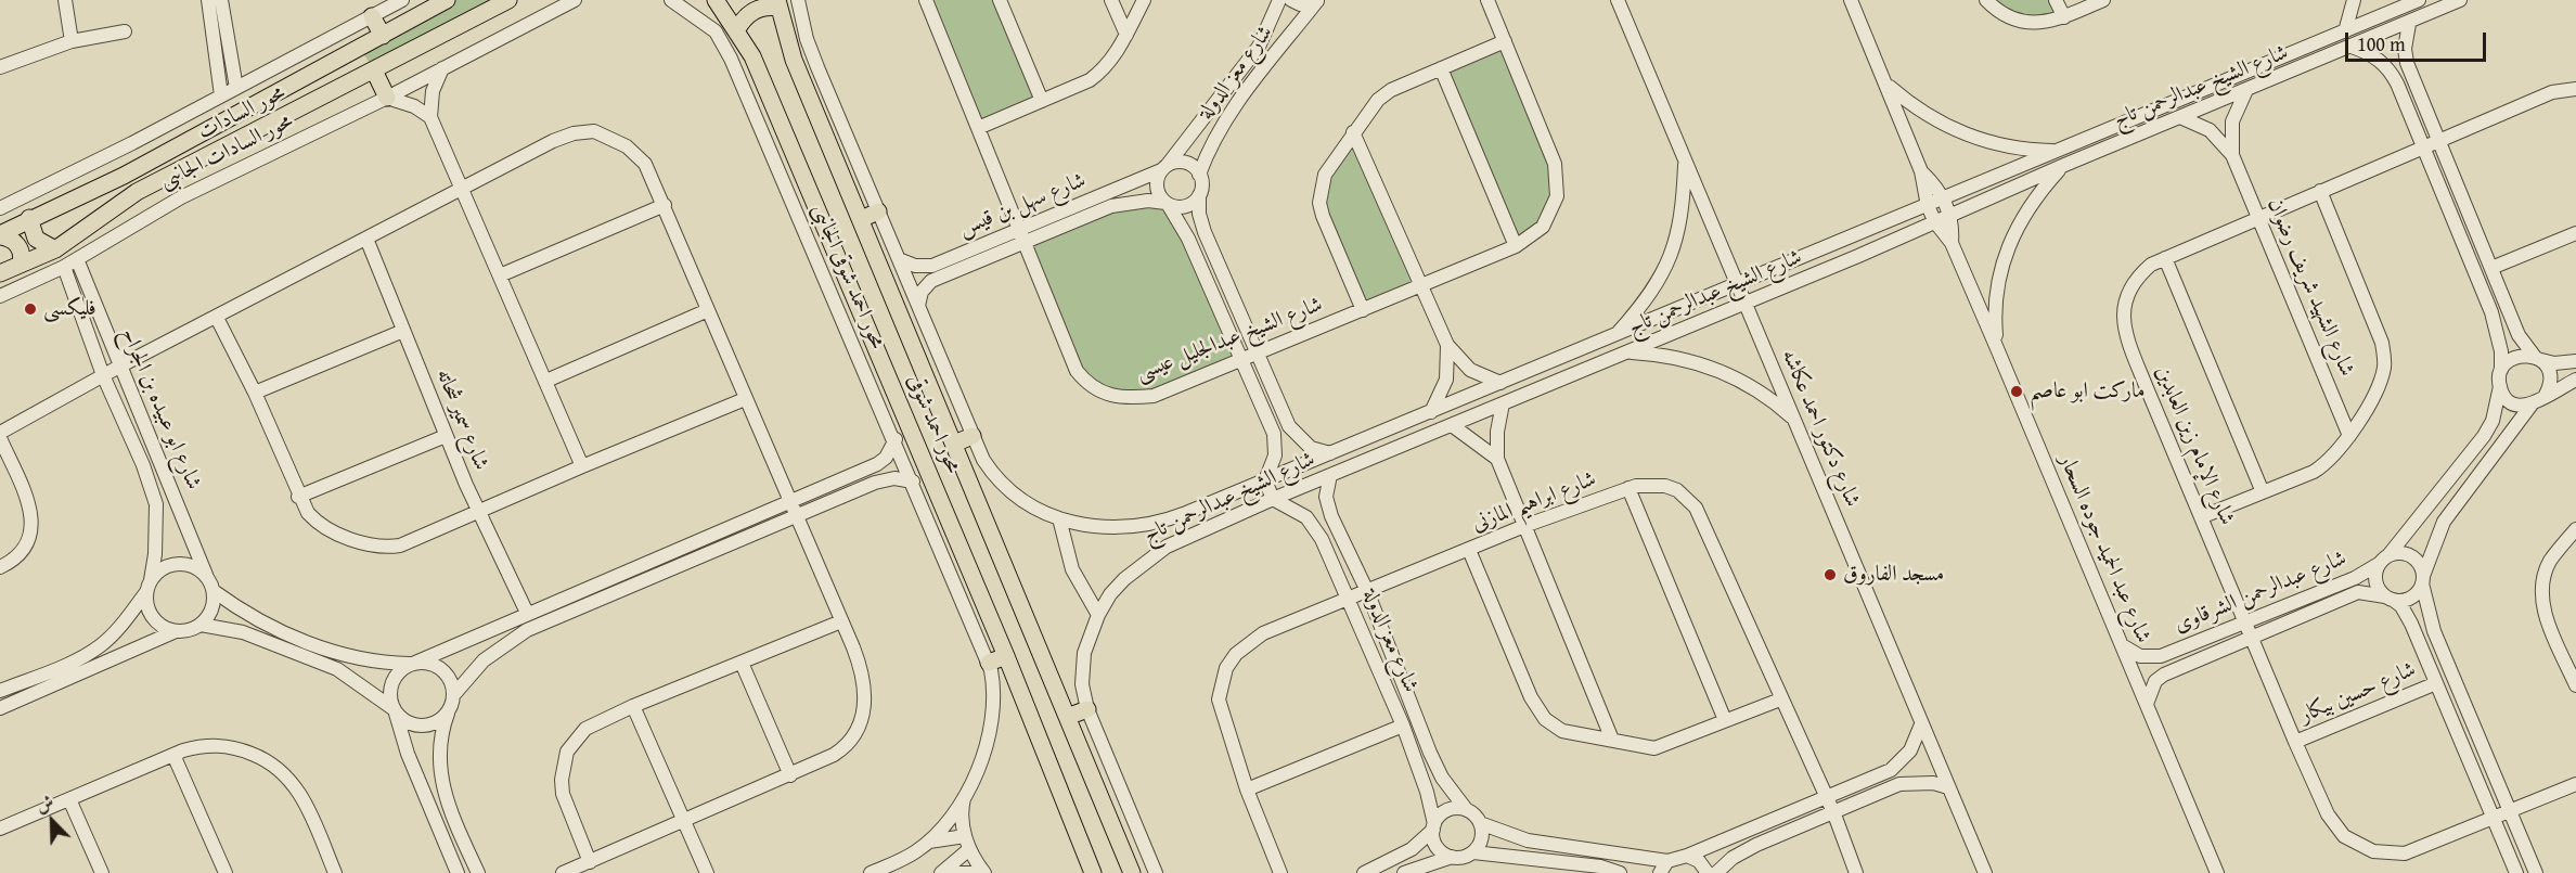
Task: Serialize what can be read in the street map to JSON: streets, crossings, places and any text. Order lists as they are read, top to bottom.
{
  "streets": {
    "main road": ["محور السادات", "محور احمد شوقى"],
    "street": [
      "شارع معز الدولة",
      "شارع الشيخ عبدالرحمن تاج",
      "محور السادات الجانبى",
      "شارع سهل بن قيس",
      "محور احمد شوقى الجانبى",
      "شارع الشهيد شريف رضوان",
      "شارع الشيخ عبدالجليل عيسى",
      "شارع ابو عبيده بن الجراح",
      "شارع سمير شحاته",
      "شارع دكتور احمد عكاشه",
      "شارع الإمام زين العابدين",
      "شارع ابراهيم المازنى",
      "شارع عبد الحميد جوده السحار",
      "شارع عبدالرحمن الشرقاوى",
      "شارع حسين بيكار"
    ]
  },
  "crossings": [
    ["شارع معز الدولة", "شارع الشيخ عبدالرحمن تاج"],
    ["شارع معز الدولة", "شارع سهل بن قيس"],
    ["شارع معز الدولة", "شارع ابراهيم المازنى"],
    ["شارع الشيخ عبدالرحمن تاج", "شارع الشهيد شريف رضوان"],
    ["شارع الشيخ عبدالرحمن تاج", "شارع دكتور احمد عكاشه"],
    ["شارع الشيخ عبدالرحمن تاج", "شارع عبد الحميد جوده السحار"],
    ["محور السادات الجانبى", "شارع ابو عبيده بن الجراح"],
    ["شارع سهل بن قيس", "شارع الشيخ عبدالجليل عيسى"],
    ["شارع الشهيد شريف رضوان", "شارع الإمام زين العابدين"],
    ["شارع الإمام زين العابدين", "شارع عبدالرحمن الشرقاوى"],
    ["شارع الإمام زين العابدين", "شارع حسين بيكار"],
    ["شارع عبد الحميد جوده السحار", "شارع عبدالرحمن الشرقاوى"]
  ],
  "places": ["فليكسى", "ماركت ابو عاصم", "مسجد الفاروق"],
  "scale_bar": "100 m",
  "north": "top left"
}
